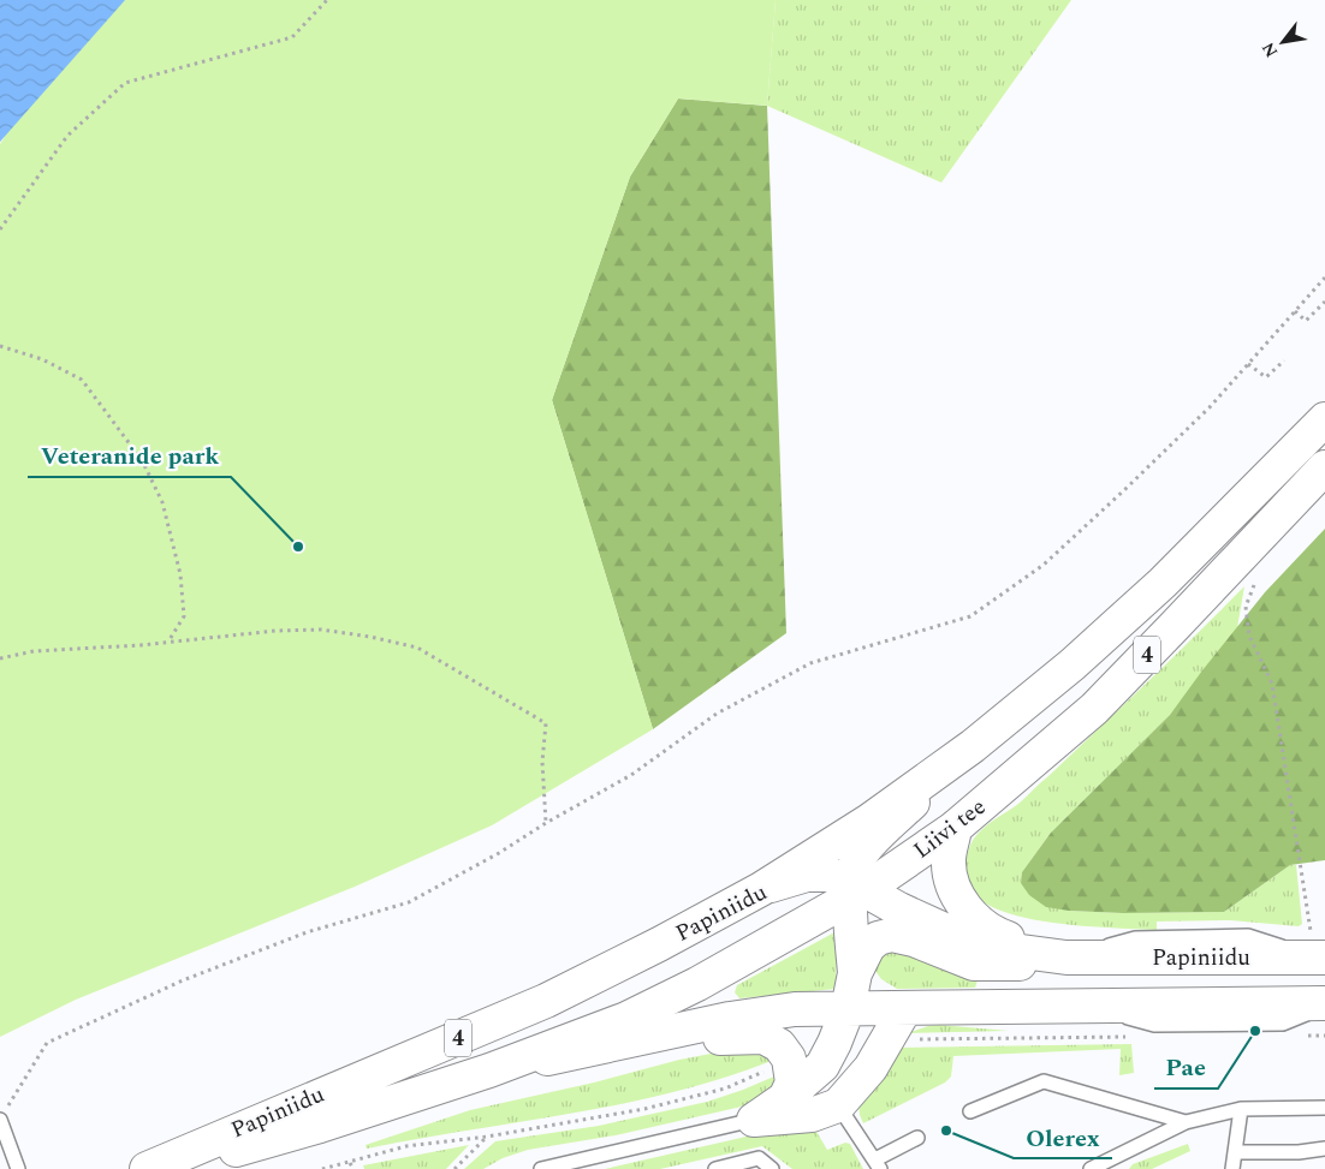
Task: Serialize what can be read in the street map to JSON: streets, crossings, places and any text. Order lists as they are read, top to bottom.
{
  "streets": {
    "main road": ["4", "Liivi tee", "Papiniidu"]
  },
  "crossings": [
    ["4", "Papiniidu"],
    ["Liivi tee", "Papiniidu"]
  ],
  "places": ["Veteranide park", "Pae", "Olerex"],
  "north": "bottom left"
}
